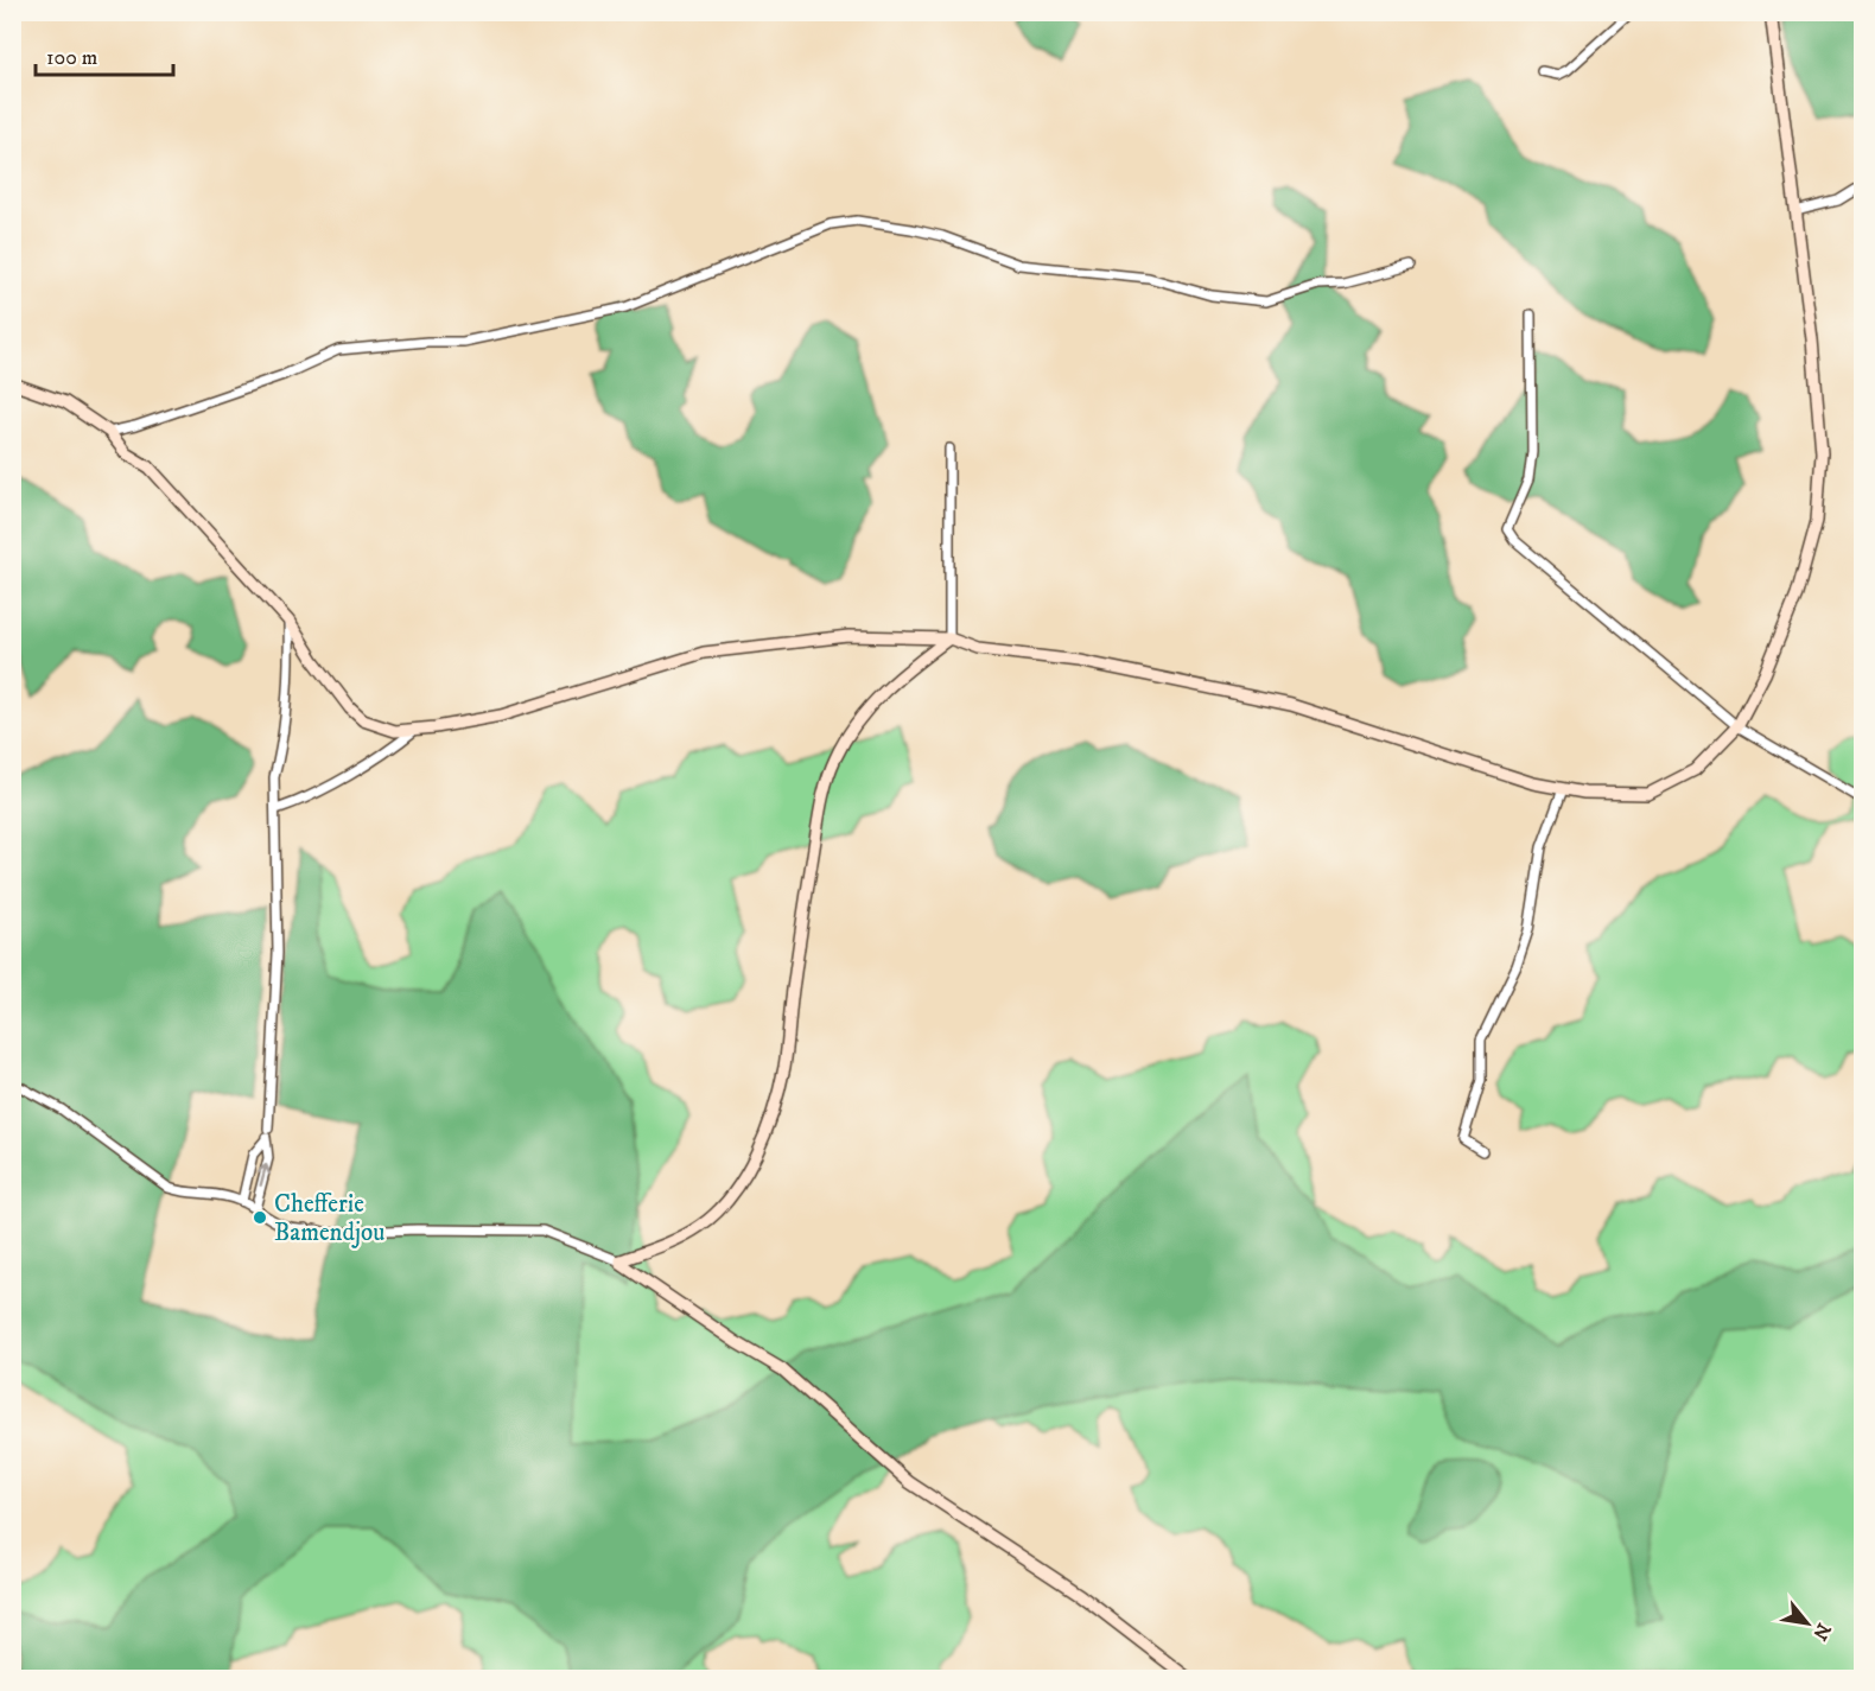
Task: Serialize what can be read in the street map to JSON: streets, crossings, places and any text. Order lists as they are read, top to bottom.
{
  "places": ["Chefferie Bamendjou"],
  "scale_bar": "100 m",
  "north": "bottom right"
}
